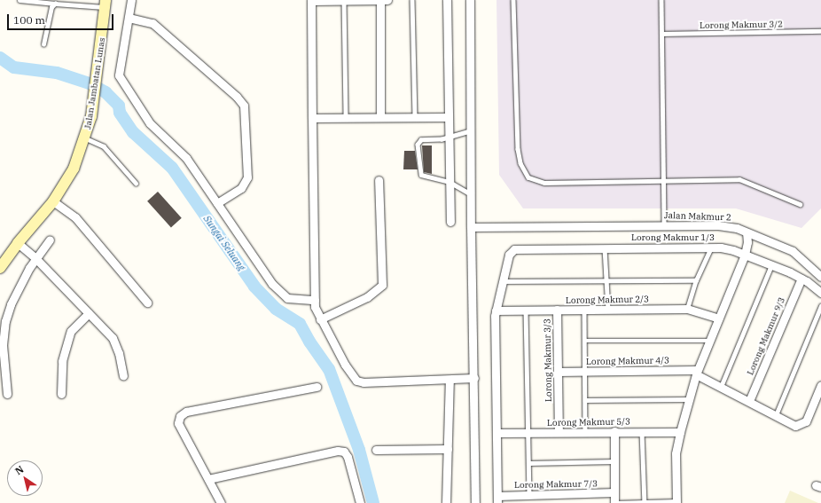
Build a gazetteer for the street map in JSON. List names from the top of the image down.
{
  "streets": {
    "main road": ["Jalan Jambatan Lunas"],
    "street": [
      "Jalan Makmur 2",
      "Lorong Makmur 1/3",
      "Lorong Makmur 2/3",
      "Lorong Makmur 9/3",
      "Lorong Makmur 3/3",
      "Lorong Makmur 4/3",
      "Lorong Makmur 5/3",
      "Lorong Makmur 7/3"
    ],
    "lane": ["Lorong Makmur 3/2"]
  },
  "crossings": [
    ["Lorong Makmur 1/3", "Lorong Makmur 9/3"],
    ["Lorong Makmur 2/3", "Lorong Makmur 3/3"],
    ["Lorong Makmur 3/3", "Lorong Makmur 4/3"],
    ["Lorong Makmur 3/3", "Lorong Makmur 5/3"]
  ],
  "water": ["Sungai Seluang"],
  "scale_bar": "100 m",
  "north": "top left"
}
